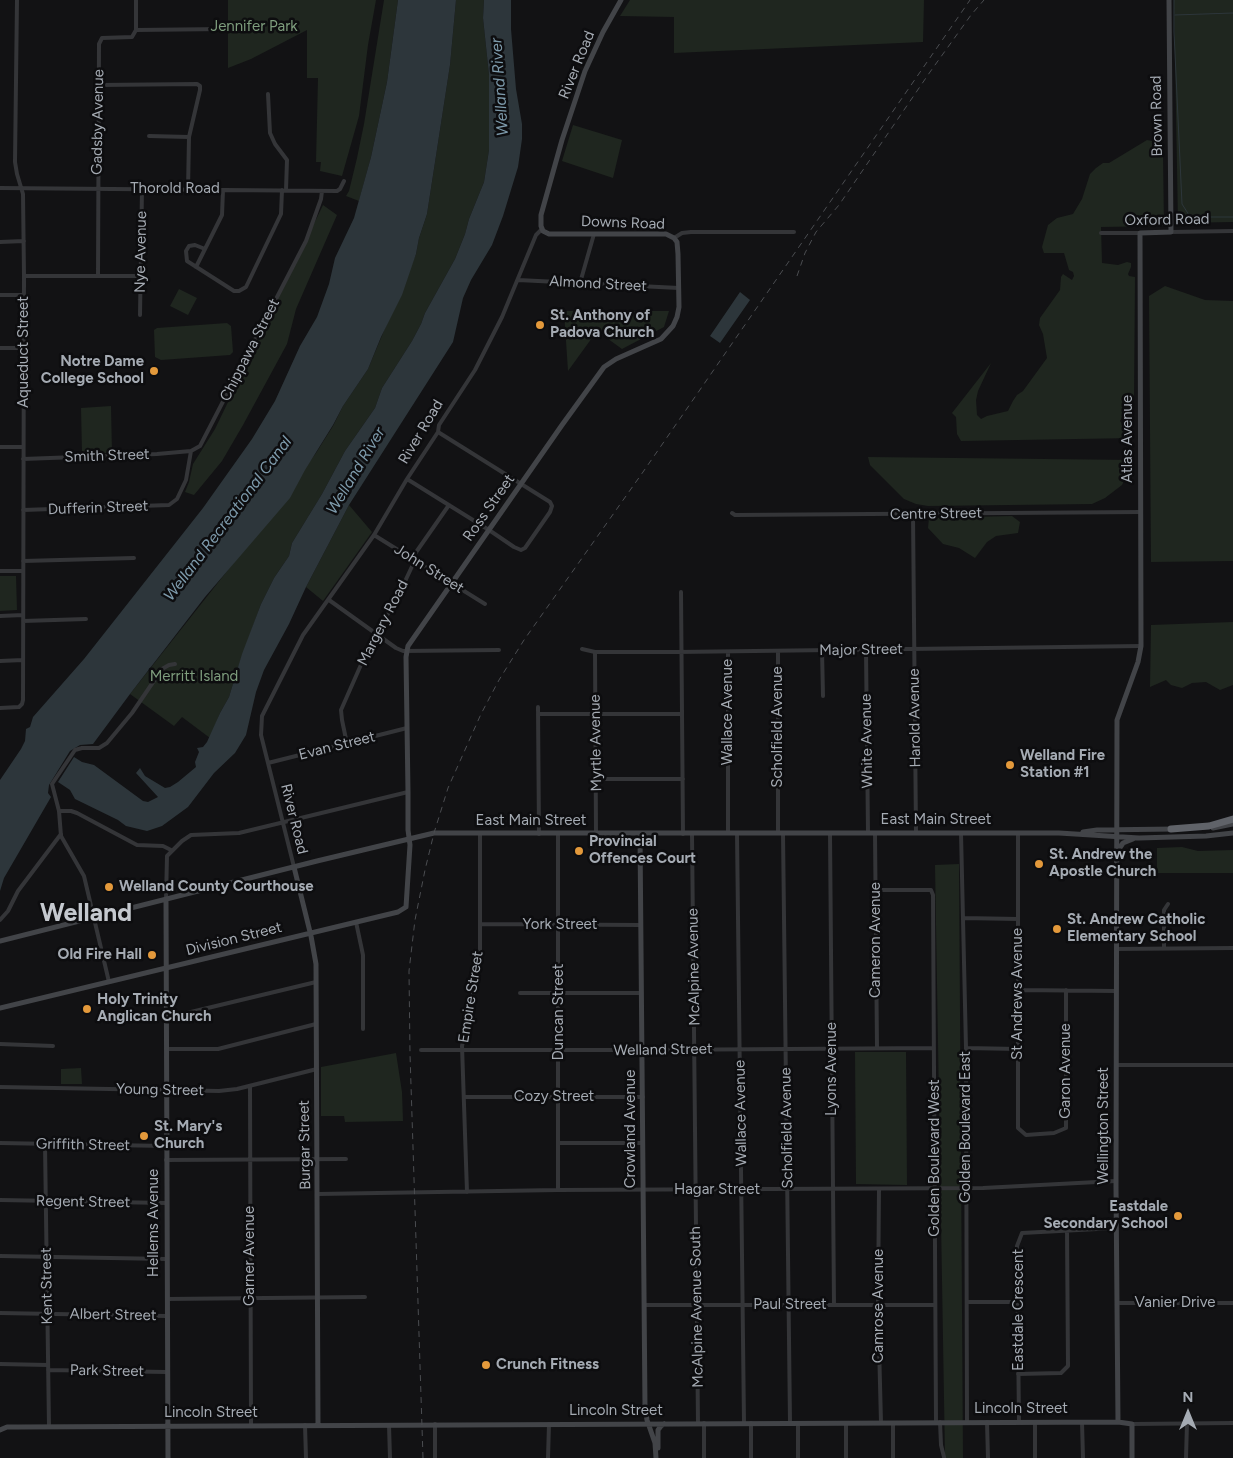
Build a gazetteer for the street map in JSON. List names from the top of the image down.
{
  "streets": {
    "street": [
      "River Road",
      "Brown Road",
      "Gadsby Avenue",
      "Thorold Road",
      "Oxford Road",
      "Downs Road",
      "Nye Avenue",
      "Almond Street",
      "Chippawa Street",
      "Aqueduct Street",
      "Atlas Avenue",
      "Smith Street",
      "Dufferin Street",
      "Ross Street",
      "Centre Street",
      "John Street",
      "Margery Road",
      "Major Street",
      "Wallace Avenue",
      "Harold Avenue",
      "Scholfield Avenue",
      "White Avenue",
      "Myrtle Avenue",
      "Evan Street",
      "East Main Street",
      "York Street",
      "Division Street",
      "Cameron Avenue",
      "McAlpine Avenue",
      "St Andrews Avenue",
      "Empire Street",
      "Duncan Street",
      "Welland Street",
      "Lyons Avenue",
      "Garon Avenue",
      "Young Street",
      "Cozy Street",
      "Wellington Street",
      "Golden Boulevard East",
      "Crowland Avenue",
      "Griffith Street",
      "Burgar Street",
      "Golden Boulevard West",
      "Hagar Street",
      "Regent Street",
      "Hellems Avenue",
      "Garner Avenue",
      "Kent Street",
      "Vanier Drive",
      "Paul Street",
      "Camrose Avenue",
      "McAlpine Avenue South",
      "Eastdale Crescent",
      "Albert Street",
      "Park Street",
      "Lincoln Street"
    ]
  },
  "crossings": [
    ["River Road", "Downs Road"],
    ["River Road", "Almond Street"],
    ["River Road", "John Street"],
    ["River Road", "Evan Street"],
    ["River Road", "East Main Street"],
    ["River Road", "Burgar Street"],
    ["Brown Road", "Oxford Road"],
    ["Gadsby Avenue", "Thorold Road"],
    ["Thorold Road", "Nye Avenue"],
    ["Thorold Road", "Chippawa Street"],
    ["Thorold Road", "Aqueduct Street"],
    ["Oxford Road", "Atlas Avenue"],
    ["Downs Road", "Ross Street"],
    ["Almond Street", "Ross Street"],
    ["Chippawa Street", "Smith Street"],
    ["Chippawa Street", "Dufferin Street"],
    ["Aqueduct Street", "Smith Street"],
    ["Aqueduct Street", "Dufferin Street"],
    ["Atlas Avenue", "Centre Street"],
    ["Atlas Avenue", "Major Street"],
    ["Atlas Avenue", "East Main Street"],
    ["Atlas Avenue", "Wellington Street"],
    ["Smith Street", "Dufferin Street"],
    ["Ross Street", "John Street"],
    ["Centre Street", "Harold Avenue"],
    ["John Street", "Margery Road"],
    ["Margery Road", "Evan Street"],
    ["Major Street", "Wallace Avenue"],
    ["Major Street", "Harold Avenue"],
    ["Major Street", "Scholfield Avenue"],
    ["Major Street", "White Avenue"],
    ["Major Street", "Myrtle Avenue"],
    ["Wallace Avenue", "East Main Street"],
    ["Wallace Avenue", "Welland Street"],
    ["Wallace Avenue", "Hagar Street"],
    ["Wallace Avenue", "Paul Street"],
    ["Wallace Avenue", "Lincoln Street"],
    ["Harold Avenue", "East Main Street"],
    ["Scholfield Avenue", "East Main Street"],
    ["Scholfield Avenue", "Welland Street"],
    ["Scholfield Avenue", "Hagar Street"],
    ["Scholfield Avenue", "Paul Street"],
    ["Scholfield Avenue", "Lincoln Street"],
    ["White Avenue", "East Main Street"],
    ["Myrtle Avenue", "East Main Street"],
    ["East Main Street", "Division Street"],
    ["East Main Street", "Cameron Avenue"],
    ["East Main Street", "McAlpine Avenue"],
    ["East Main Street", "St Andrews Avenue"],
    ["East Main Street", "Empire Street"],
    ["East Main Street", "Duncan Street"],
    ["East Main Street", "Lyons Avenue"],
    ["East Main Street", "Wellington Street"],
    ["East Main Street", "Golden Boulevard East"],
    ["East Main Street", "Crowland Avenue"],
    ["East Main Street", "Burgar Street"],
    ["East Main Street", "Hellems Avenue"],
    ["York Street", "Empire Street"],
    ["York Street", "Duncan Street"],
    ["York Street", "Crowland Avenue"],
    ["Division Street", "Burgar Street"],
    ["Division Street", "Hellems Avenue"],
    ["Cameron Avenue", "Welland Street"],
    ["Cameron Avenue", "Golden Boulevard West"],
    ["McAlpine Avenue", "Welland Street"],
    ["McAlpine Avenue", "Hagar Street"],
    ["McAlpine Avenue", "McAlpine Avenue South"],
    ["St Andrews Avenue", "Garon Avenue"],
    ["Empire Street", "Welland Street"],
    ["Empire Street", "Cozy Street"],
    ["Empire Street", "Hagar Street"],
    ["Duncan Street", "Welland Street"],
    ["Duncan Street", "Cozy Street"],
    ["Duncan Street", "Hagar Street"],
    ["Welland Street", "Lyons Avenue"],
    ["Welland Street", "Crowland Avenue"],
    ["Welland Street", "Golden Boulevard West"],
    ["Lyons Avenue", "Hagar Street"],
    ["Lyons Avenue", "Paul Street"],
    ["Young Street", "Burgar Street"],
    ["Young Street", "Hellems Avenue"],
    ["Young Street", "Garner Avenue"],
    ["Cozy Street", "Crowland Avenue"],
    ["Wellington Street", "Hagar Street"],
    ["Wellington Street", "Vanier Drive"],
    ["Wellington Street", "Eastdale Crescent"],
    ["Wellington Street", "Lincoln Street"],
    ["Golden Boulevard East", "Hagar Street"],
    ["Golden Boulevard East", "Lincoln Street"],
    ["Crowland Avenue", "Hagar Street"],
    ["Crowland Avenue", "Paul Street"],
    ["Crowland Avenue", "Lincoln Street"],
    ["Griffith Street", "Hellems Avenue"],
    ["Griffith Street", "Kent Street"],
    ["Burgar Street", "Hagar Street"],
    ["Burgar Street", "Lincoln Street"],
    ["Golden Boulevard West", "Hagar Street"],
    ["Golden Boulevard West", "Paul Street"],
    ["Golden Boulevard West", "Lincoln Street"],
    ["Hagar Street", "Camrose Avenue"],
    ["Hagar Street", "McAlpine Avenue South"],
    ["Regent Street", "Hellems Avenue"],
    ["Regent Street", "Kent Street"],
    ["Hellems Avenue", "Albert Street"],
    ["Hellems Avenue", "Park Street"],
    ["Hellems Avenue", "Lincoln Street"],
    ["Garner Avenue", "Lincoln Street"],
    ["Kent Street", "Albert Street"],
    ["Kent Street", "Park Street"],
    ["Kent Street", "Lincoln Street"],
    ["Paul Street", "Camrose Avenue"],
    ["Paul Street", "McAlpine Avenue South"],
    ["Camrose Avenue", "Lincoln Street"],
    ["McAlpine Avenue South", "Lincoln Street"],
    ["Eastdale Crescent", "Lincoln Street"]
  ],
  "districts": ["Welland"],
  "water": ["Welland River", "Welland Recreational Canal"],
  "parks": ["Jennifer Park", "Merritt Island"],
  "places": [
    "St. Anthony of Padova Church",
    "Notre Dame College School",
    "Welland Fire Station #1",
    "Provincial Offences Court",
    "St. Andrew the Apostle Church",
    "Welland County Courthouse",
    "St. Andrew Catholic Elementary School",
    "Old Fire Hall",
    "Holy Trinity Anglican Church",
    "St. Mary's Church",
    "Eastdale Secondary School",
    "Crunch Fitness"
  ],
  "north": "top"
}
